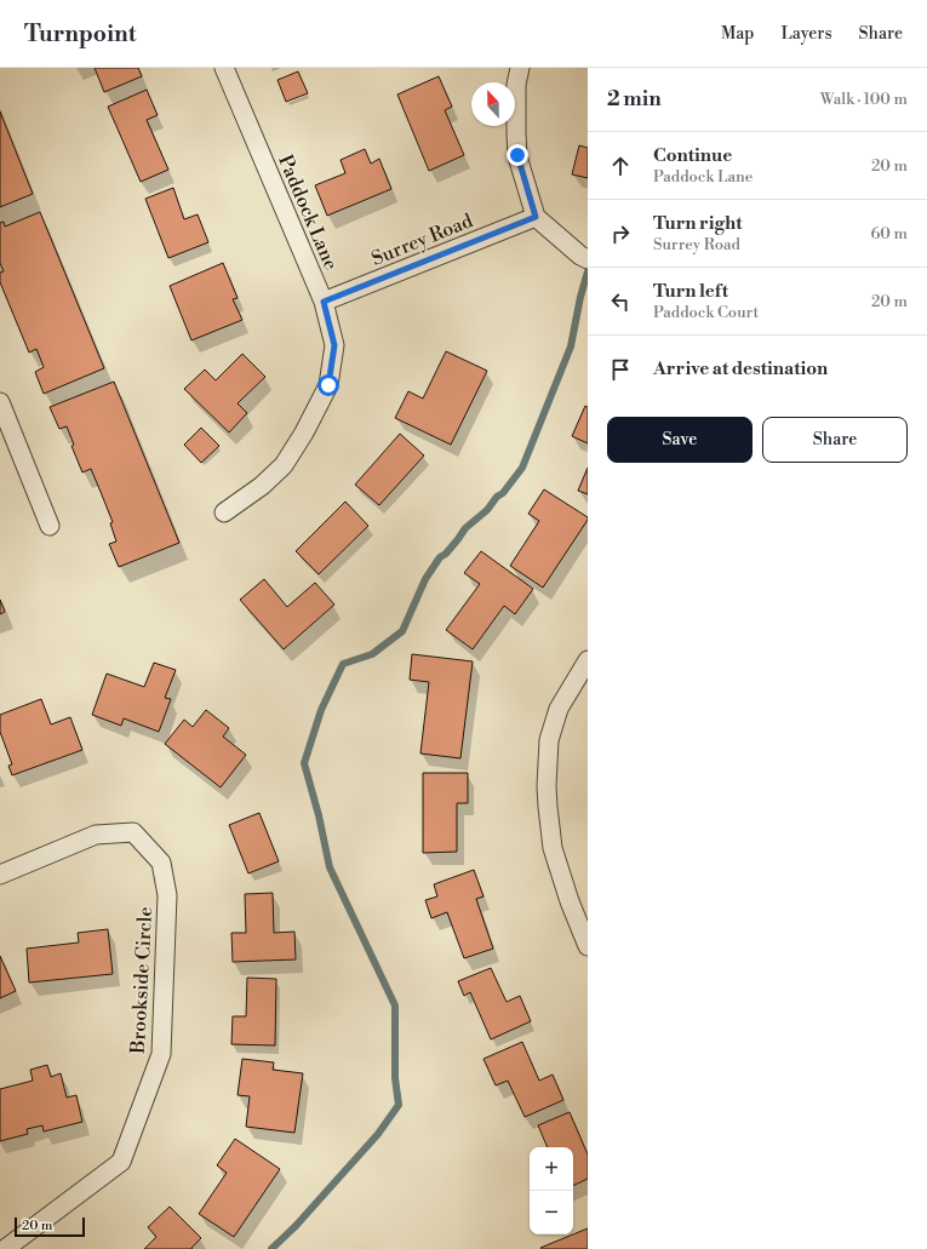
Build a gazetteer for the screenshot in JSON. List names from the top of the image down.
{
  "streets": {
    "street": ["Paddock Lane", "Surrey Road", "Brookside Circle"]
  },
  "crossings": [
    ["Paddock Lane", "Surrey Road"]
  ],
  "scale_bar": "20 m",
  "north": "top",
  "page": {
    "header": "Turnpoint",
    "nav": ["Map", "Layers", "Share"],
    "heading": ["2 min", "Walk · 100 m"],
    "list": [
      ["Continue", "Paddock Lane", "20 m"],
      ["Turn right", "Surrey Road", "60 m"],
      ["Turn left", "Paddock Court", "20 m"],
      "Arrive at destination"
    ],
    "buttons": ["Save", "Share"],
    "map_buttons": ["+", "−"],
    "scale": "20 m"
  }
}
